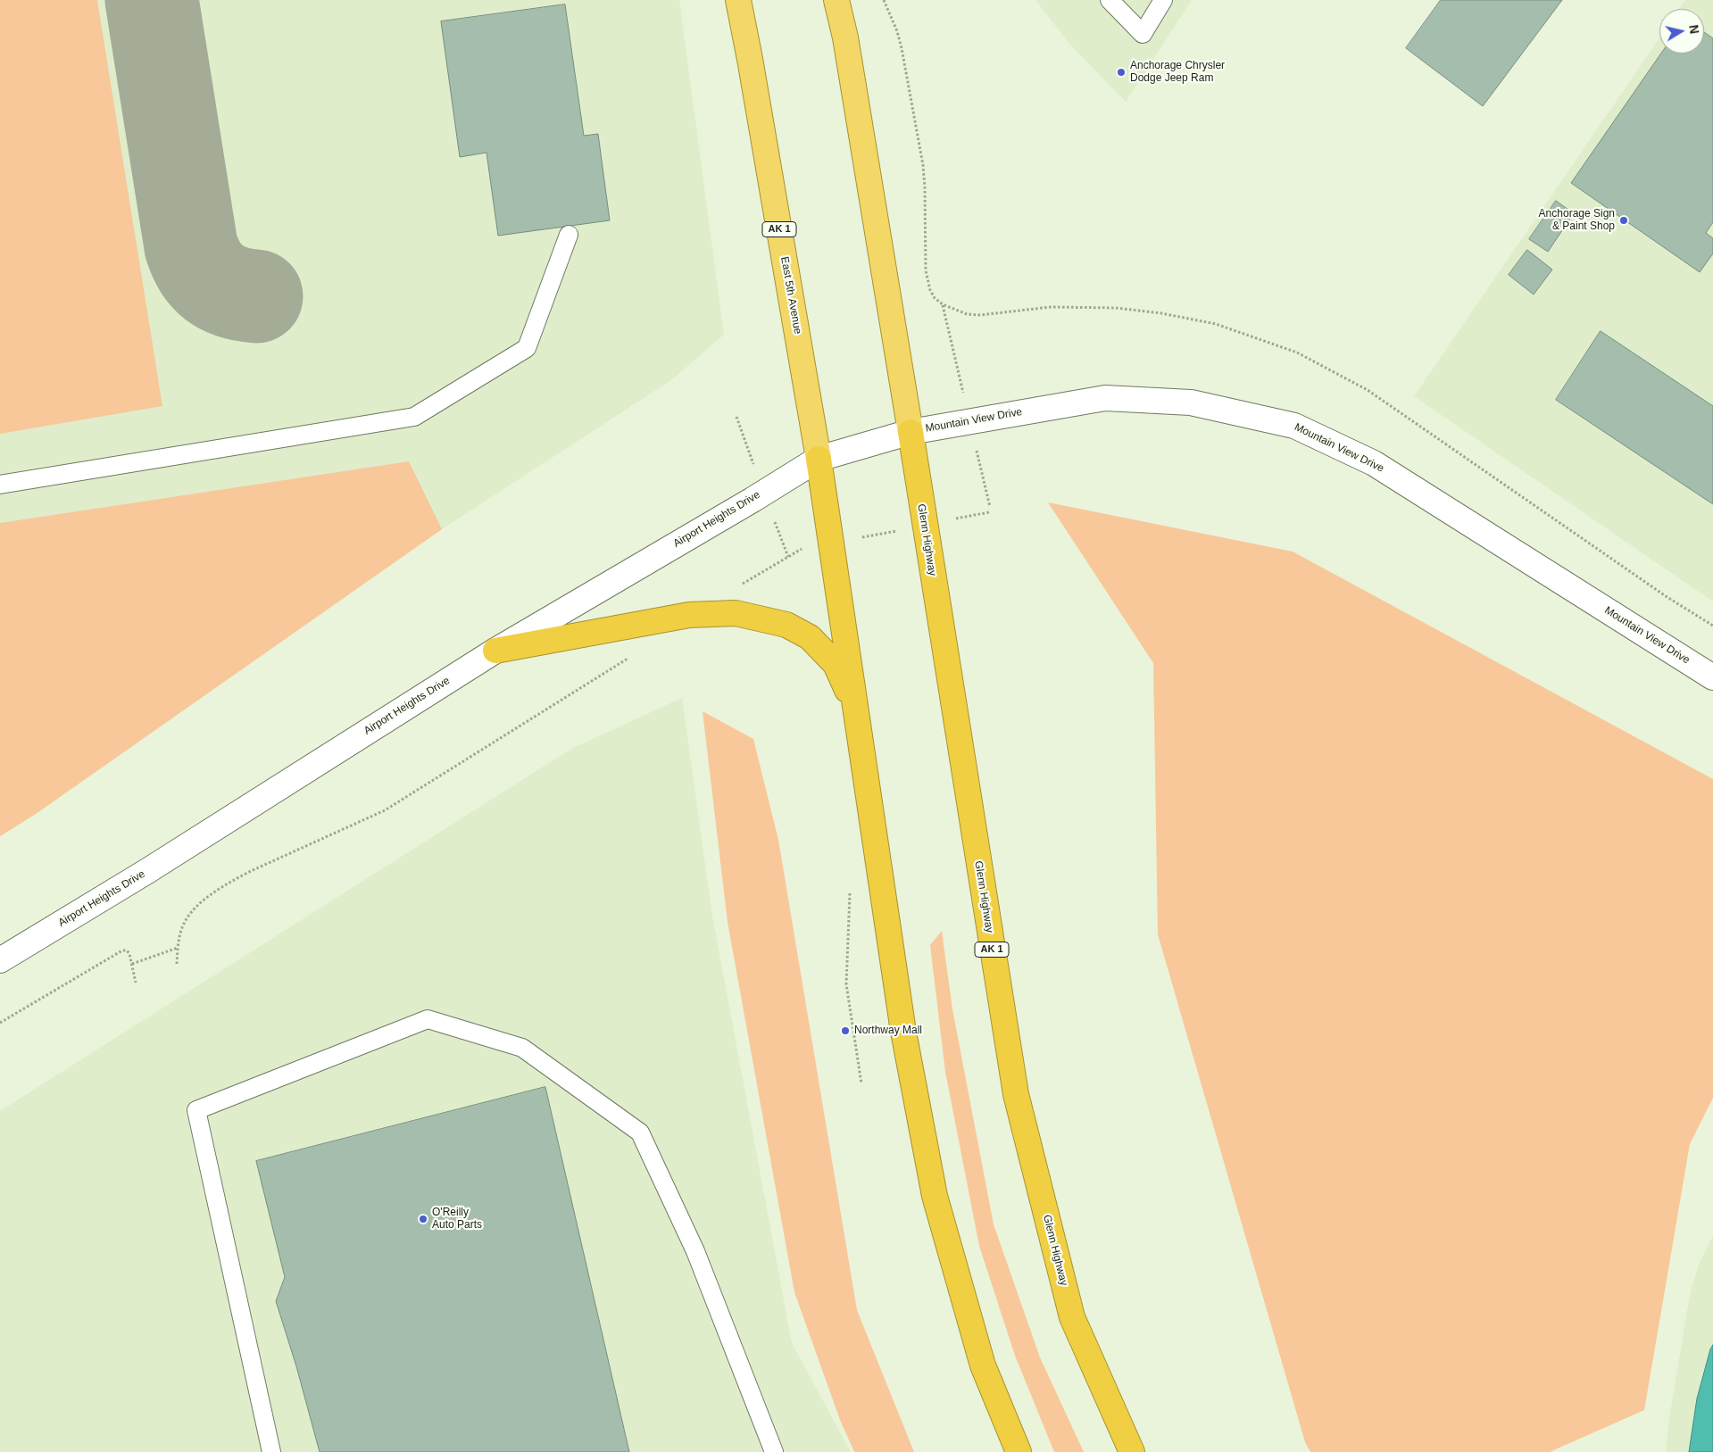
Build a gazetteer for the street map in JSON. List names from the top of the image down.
{
  "streets": {
    "highway": ["AK 1", "East 5th Avenue", "Glenn Highway"],
    "street": ["Mountain View Drive", "Airport Heights Drive"]
  },
  "crossings": [
    ["AK 1", "East 5th Avenue"],
    ["AK 1", "Mountain View Drive"],
    ["AK 1", "Airport Heights Drive"],
    ["AK 1", "Glenn Highway"],
    ["East 5th Avenue", "Mountain View Drive"],
    ["East 5th Avenue", "Airport Heights Drive"],
    ["Mountain View Drive", "Airport Heights Drive"],
    ["Mountain View Drive", "Glenn Highway"]
  ],
  "places": [
    "Anchorage Chrysler Dodge Jeep Ram",
    "Anchorage Sign & Paint Shop",
    "Northway Mall",
    "O'Reilly Auto Parts"
  ],
  "north": "right"
}
